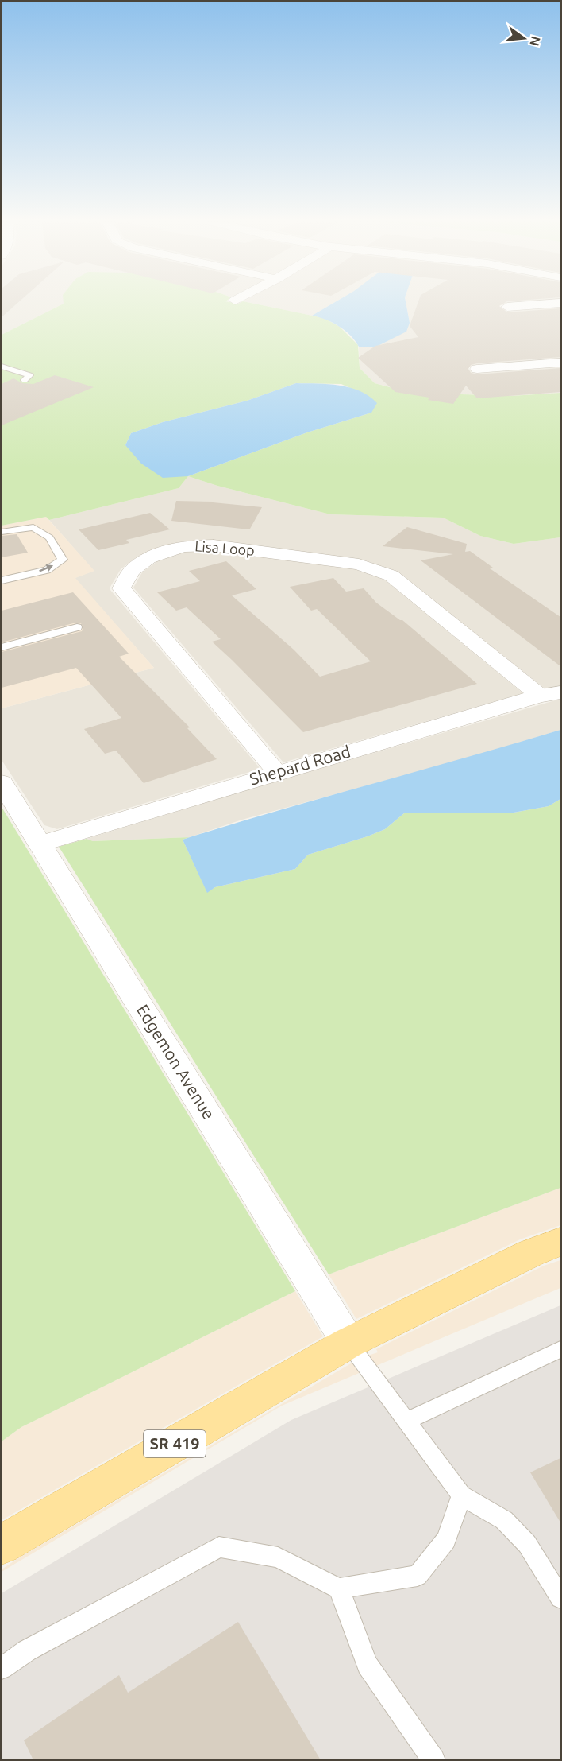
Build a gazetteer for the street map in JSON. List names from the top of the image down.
{
  "streets": {
    "main road": ["SR 419"],
    "street": ["Lisa Loop", "Shepard Road", "Edgemon Avenue"]
  },
  "crossings": [
    ["Lisa Loop", "Shepard Road"],
    ["Shepard Road", "Edgemon Avenue"],
    ["Edgemon Avenue", "SR 419"]
  ],
  "north": "right"
}
